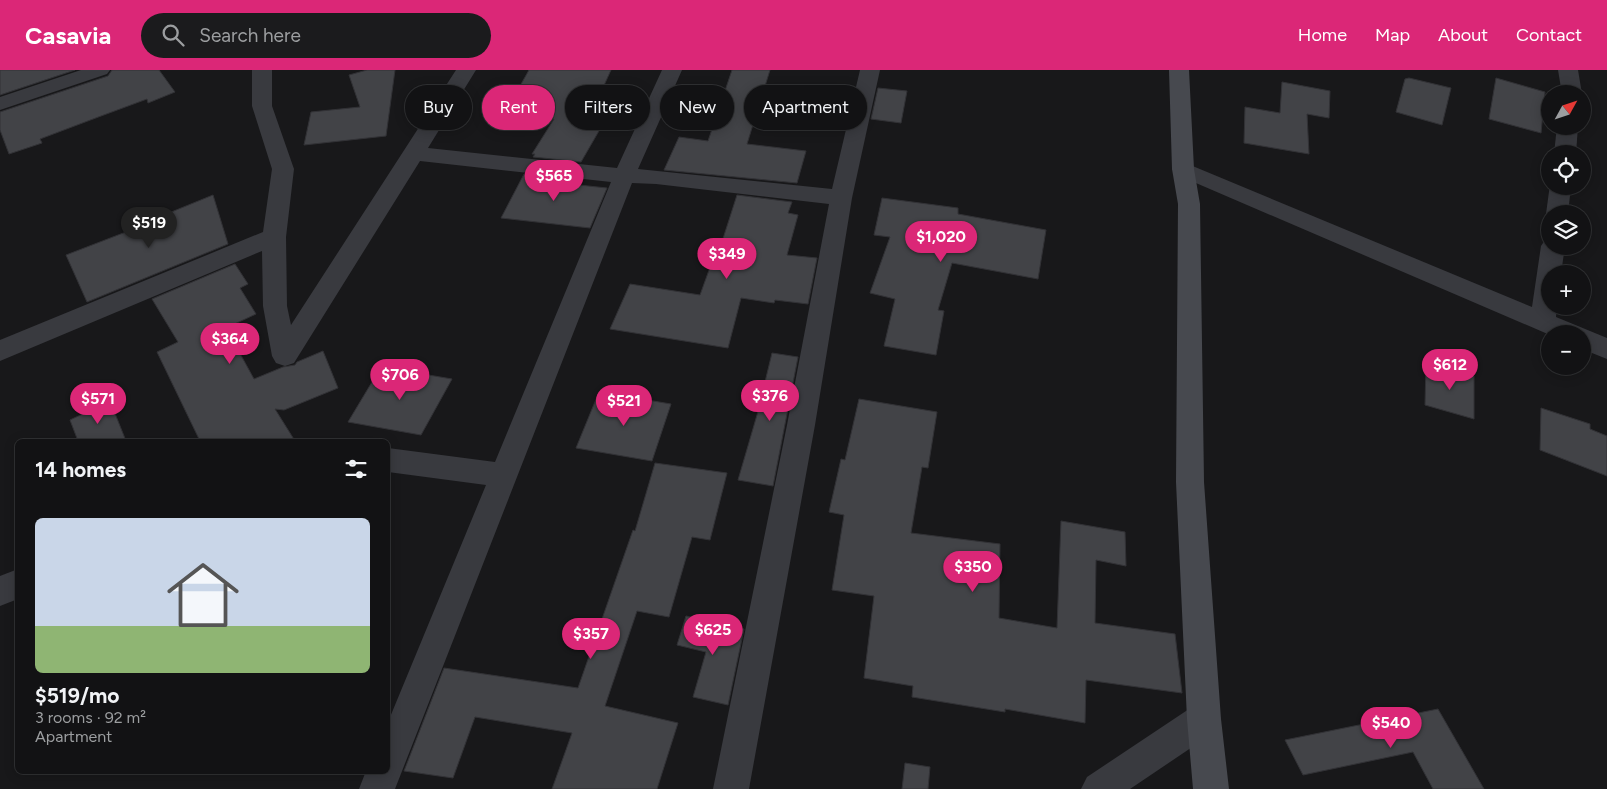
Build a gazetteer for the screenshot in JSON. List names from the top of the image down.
{
  "north": "top right",
  "page": {
    "header": "Casavia",
    "search": "Search here",
    "nav": [
      "Home",
      "Map",
      "About",
      "Contact"
    ],
    "map_buttons": ["+", "−"],
    "chip": [
      "Buy",
      "Rent",
      "Filters",
      "New",
      "Apartment"
    ],
    "price": [
      "$565",
      "$519",
      "$1,020",
      "$349",
      "$364",
      "$612",
      "$706",
      "$376",
      "$571",
      "$521",
      "$350",
      "$625",
      "$357",
      "$540"
    ],
    "heading": "14 homes",
    "list": [
      {
        "name": "$519/mo",
        "note": "3 rooms · 92 m² · Apartment"
      }
    ]
  }
}
